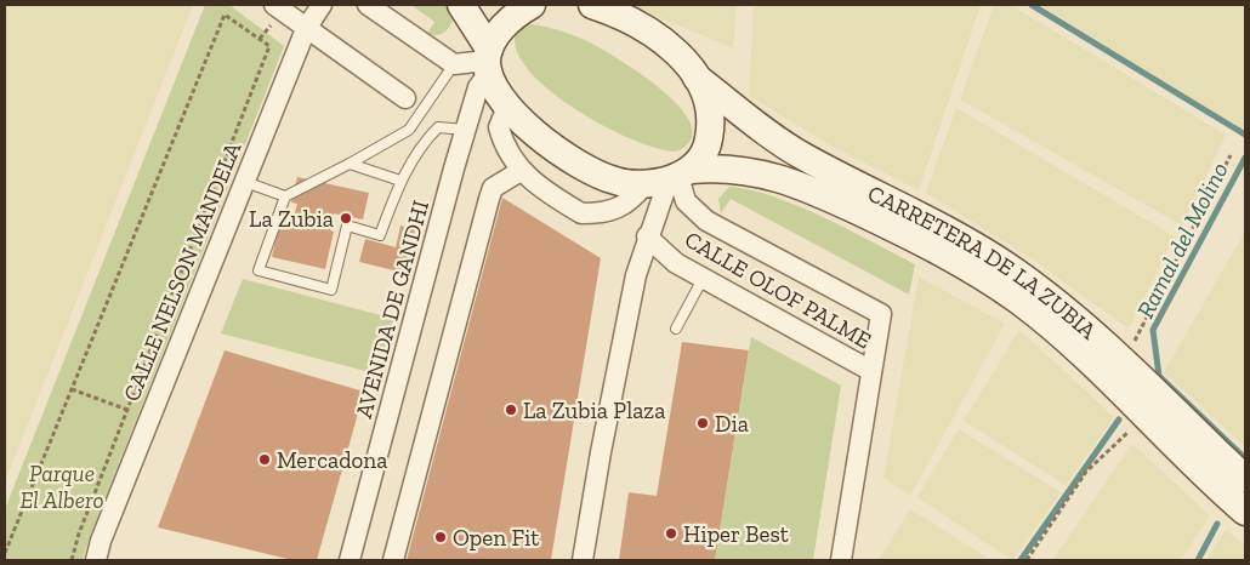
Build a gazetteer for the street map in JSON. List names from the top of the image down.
{
  "streets": {
    "street": [
      "CARRETERA DE LA ZUBIA",
      "CALLE NELSON MANDELA",
      "CALLE OLOF PALME",
      "AVENIDA DE GANDHI"
    ]
  },
  "crossings": [
    ["CARRETERA DE LA ZUBIA", "CALLE OLOF PALME"],
    ["CARRETERA DE LA ZUBIA", "AVENIDA DE GANDHI"]
  ],
  "water": ["Ramal del Molino"],
  "parks": ["Parque El Albero"],
  "places": [
    "La Zubia",
    "La Zubia Plaza",
    "Dia",
    "Mercadona",
    "Hiper Best",
    "Open Fit"
  ]
}
